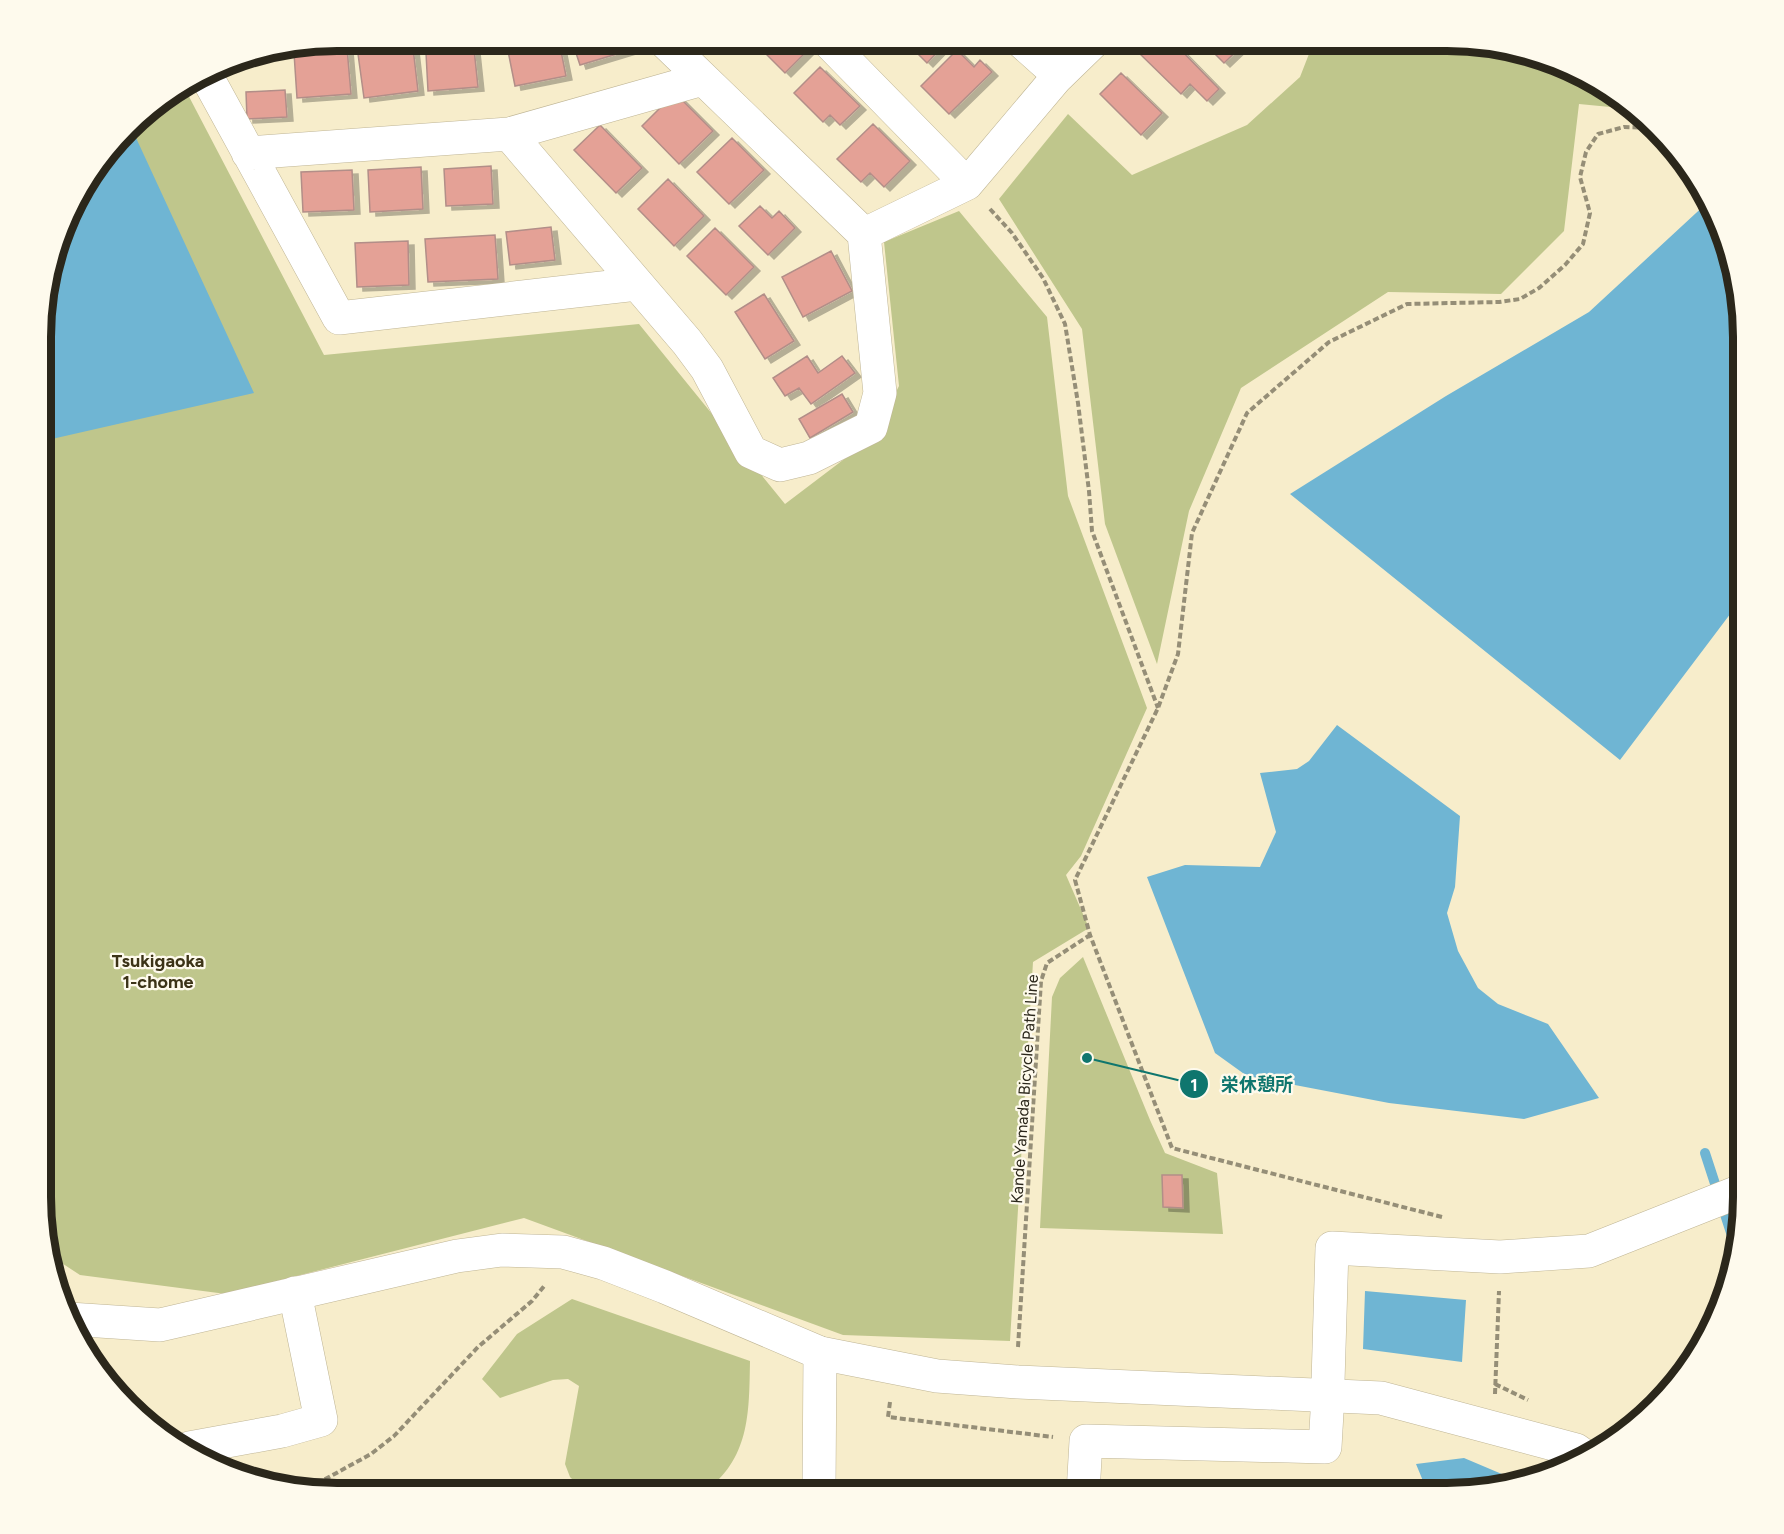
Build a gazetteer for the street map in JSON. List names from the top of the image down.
{
  "streets": {
    "path": ["Kande Yamada Bicycle Path Line"]
  },
  "districts": ["Tsukigaoka 1-chome"],
  "places": ["栄休憩所"]
}
